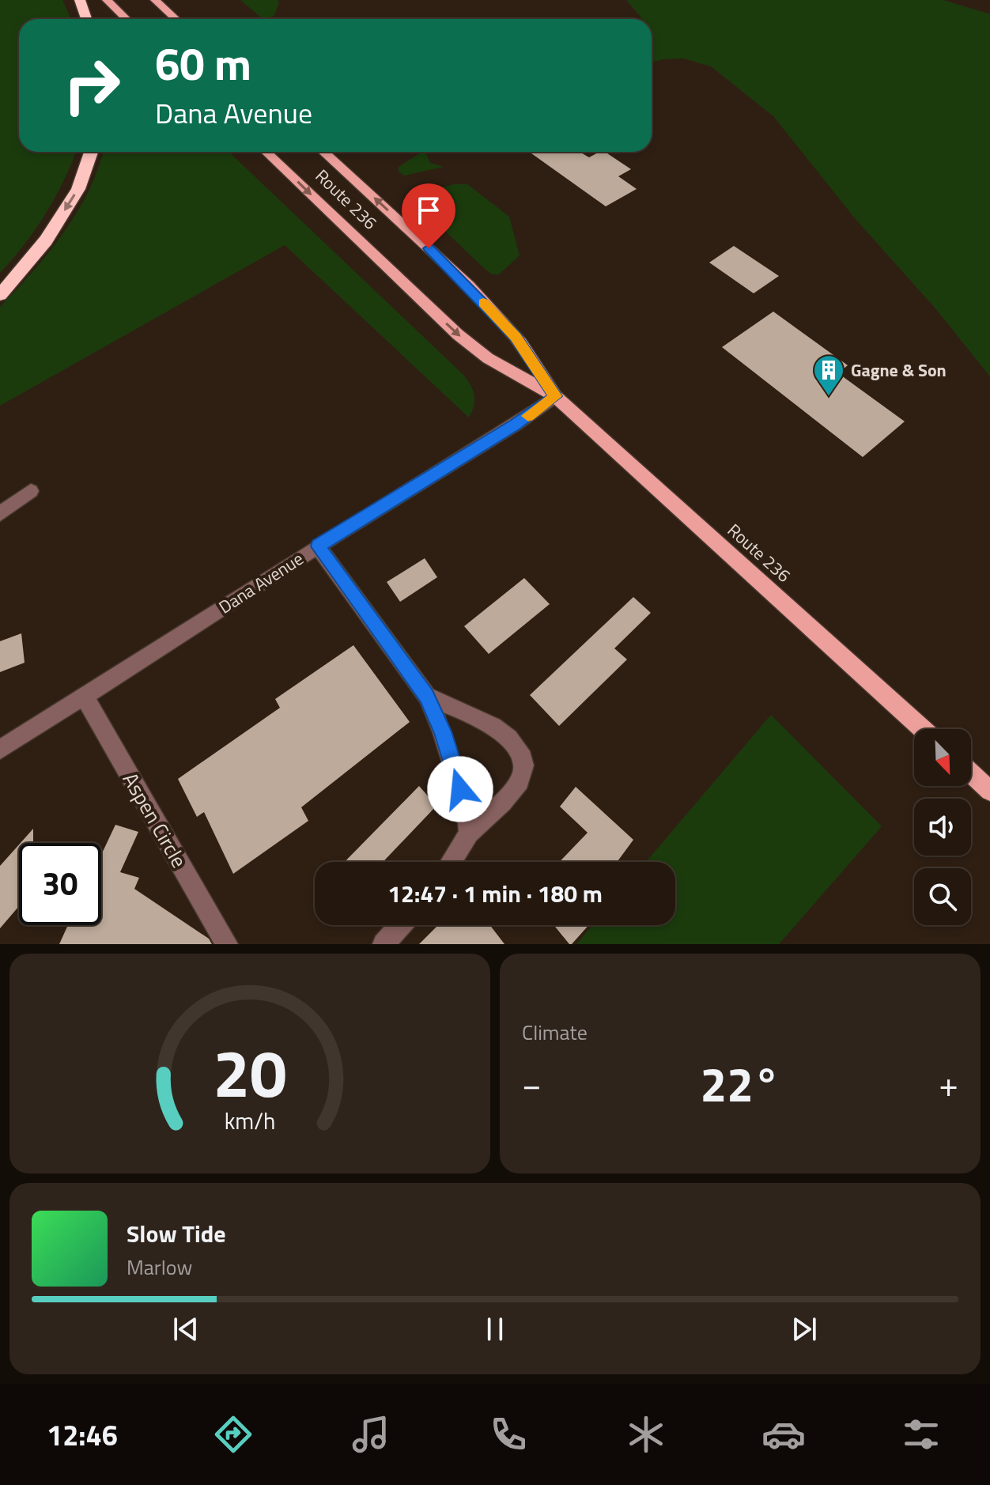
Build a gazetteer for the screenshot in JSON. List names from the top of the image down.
{
  "streets": {
    "main road": ["Route 236"],
    "street": ["Dana Avenue", "Aspen Circle"]
  },
  "crossings": [
    ["Route 236", "Dana Avenue"],
    ["Dana Avenue", "Aspen Circle"]
  ],
  "places": {
    "building": ["Gagne & Son"]
  },
  "north": "bottom right",
  "page": {
    "turn": ["60 m", "Dana Avenue"],
    "limit": "30",
    "trip": "12:47 · 1 min · 180 m",
    "tile": "Climate",
    "heat": ["−", "22°", "+"],
    "song": ["Slow Tide", "Marlow"],
    "tabs": "12:46",
    "gauge": ["20", "km/h"]
  }
}
